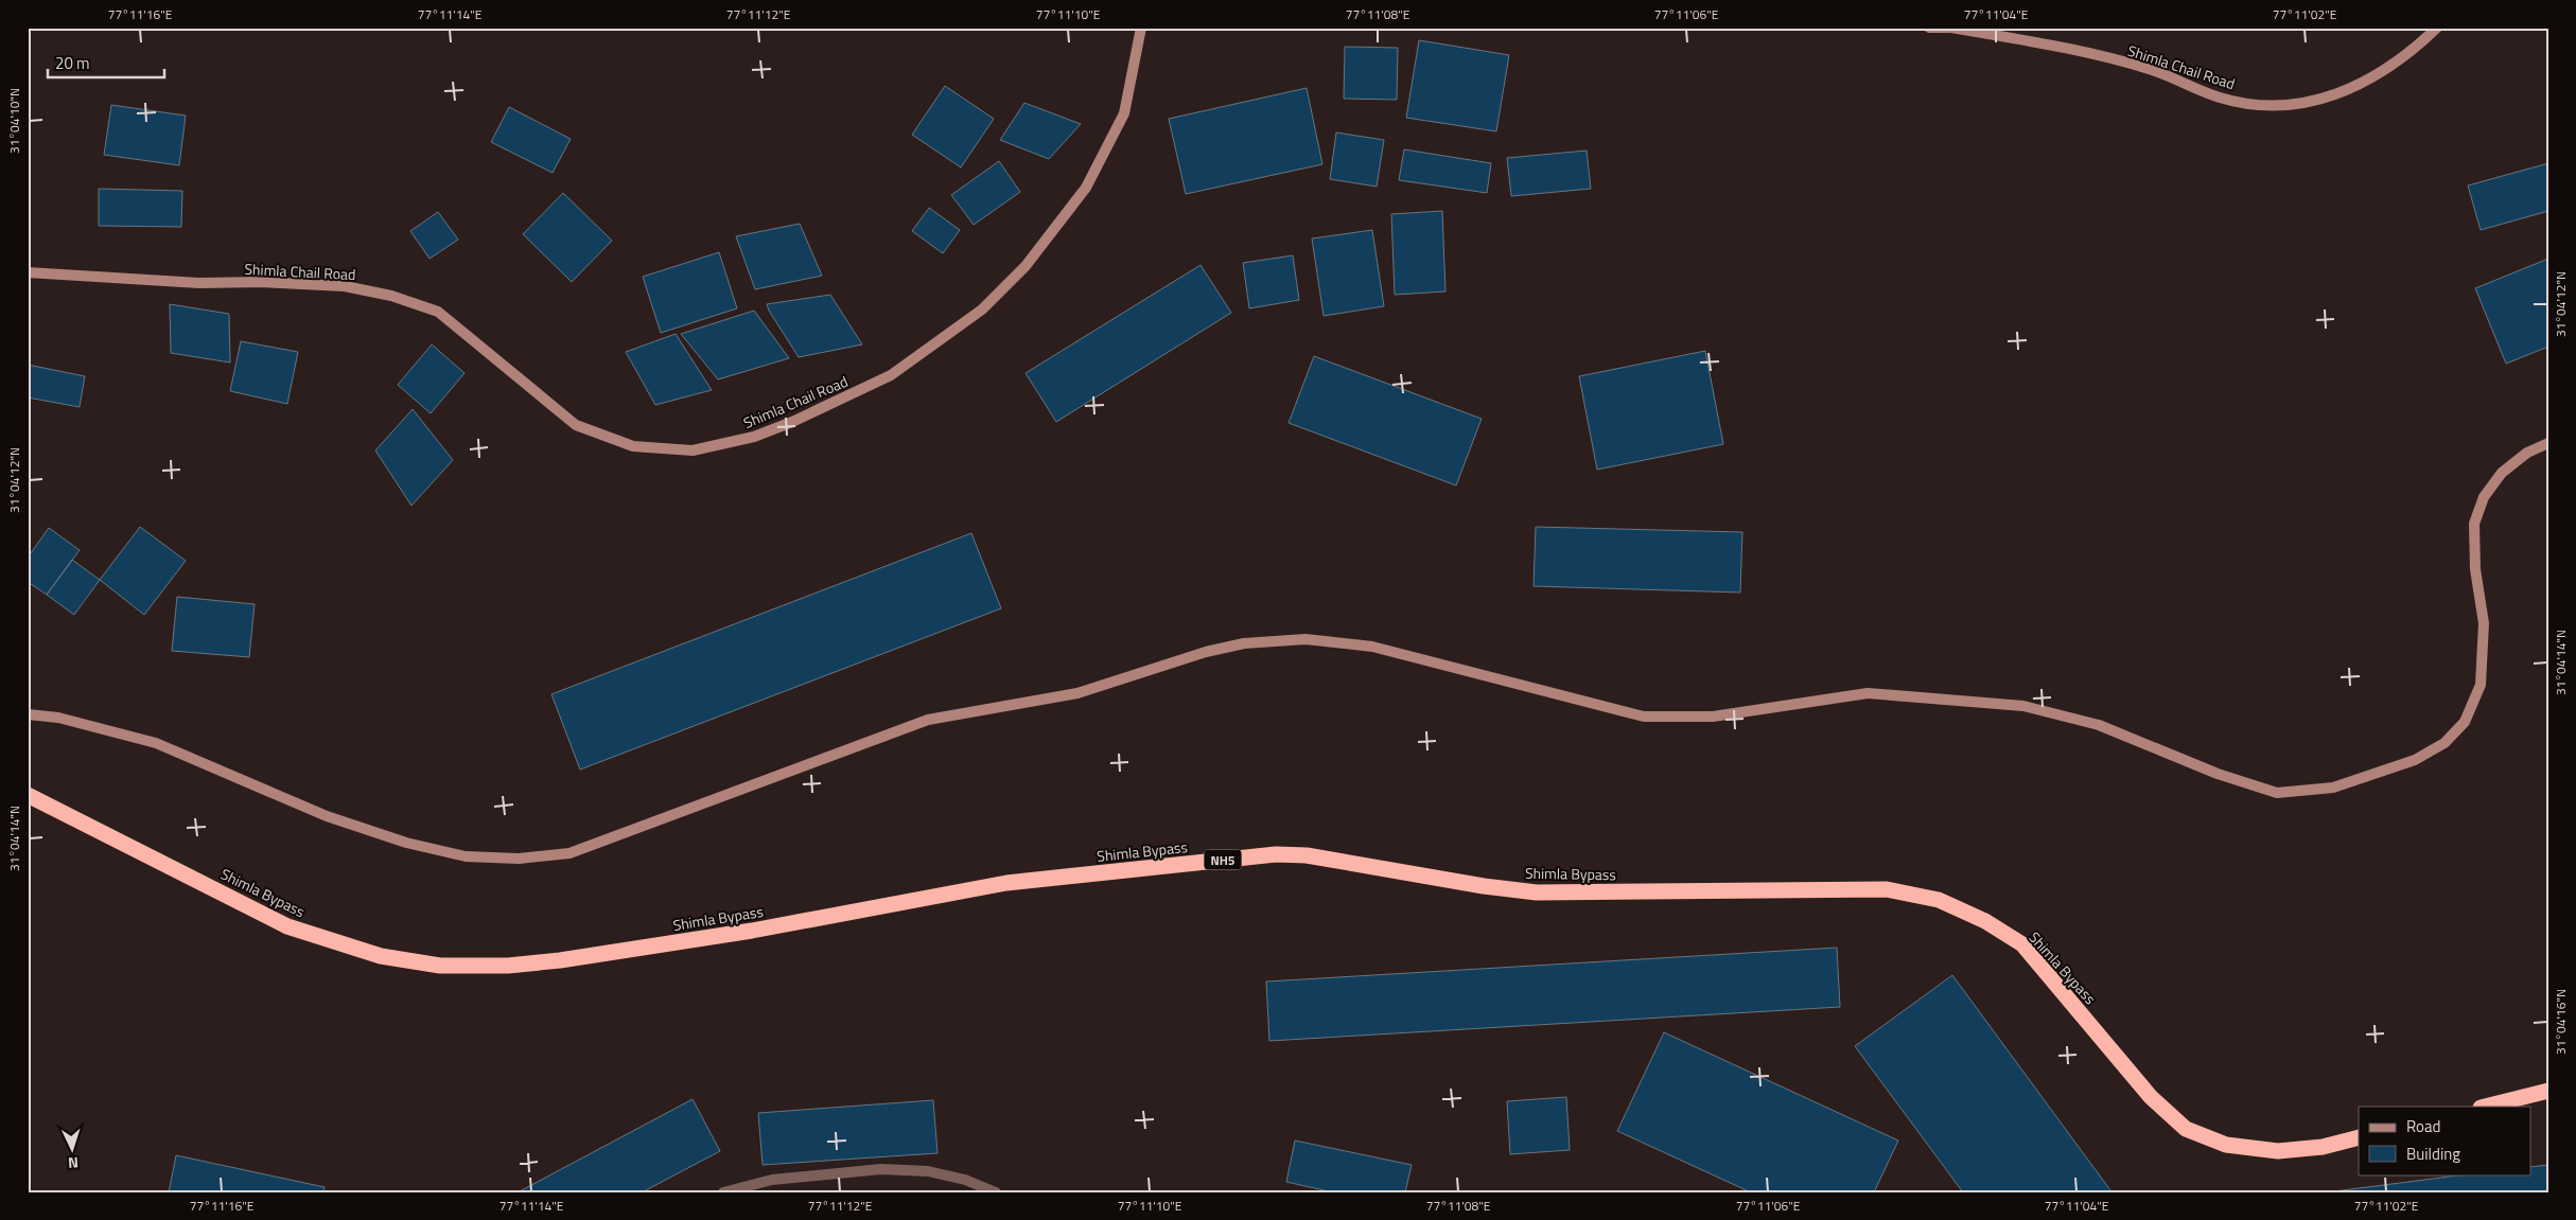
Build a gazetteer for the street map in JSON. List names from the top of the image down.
{
  "streets": {
    "highway": ["Shimla Bypass", "NH5"],
    "main road": ["Shimla Chail Road"]
  },
  "legend": ["Road", "Building"],
  "scale_bar": "20 m",
  "north": "bottom",
  "coordinates": [
    "77°11'16\"E",
    "77°11'14\"E",
    "77°11'12\"E",
    "77°11'10\"E",
    "77°11'08\"E",
    "77°11'06\"E",
    "77°11'04\"E",
    "77°11'02\"E",
    "31°04'10\"N",
    "31°04'12\"N",
    "31°04'14\"N",
    "31°04'16\"N"
  ]
}
